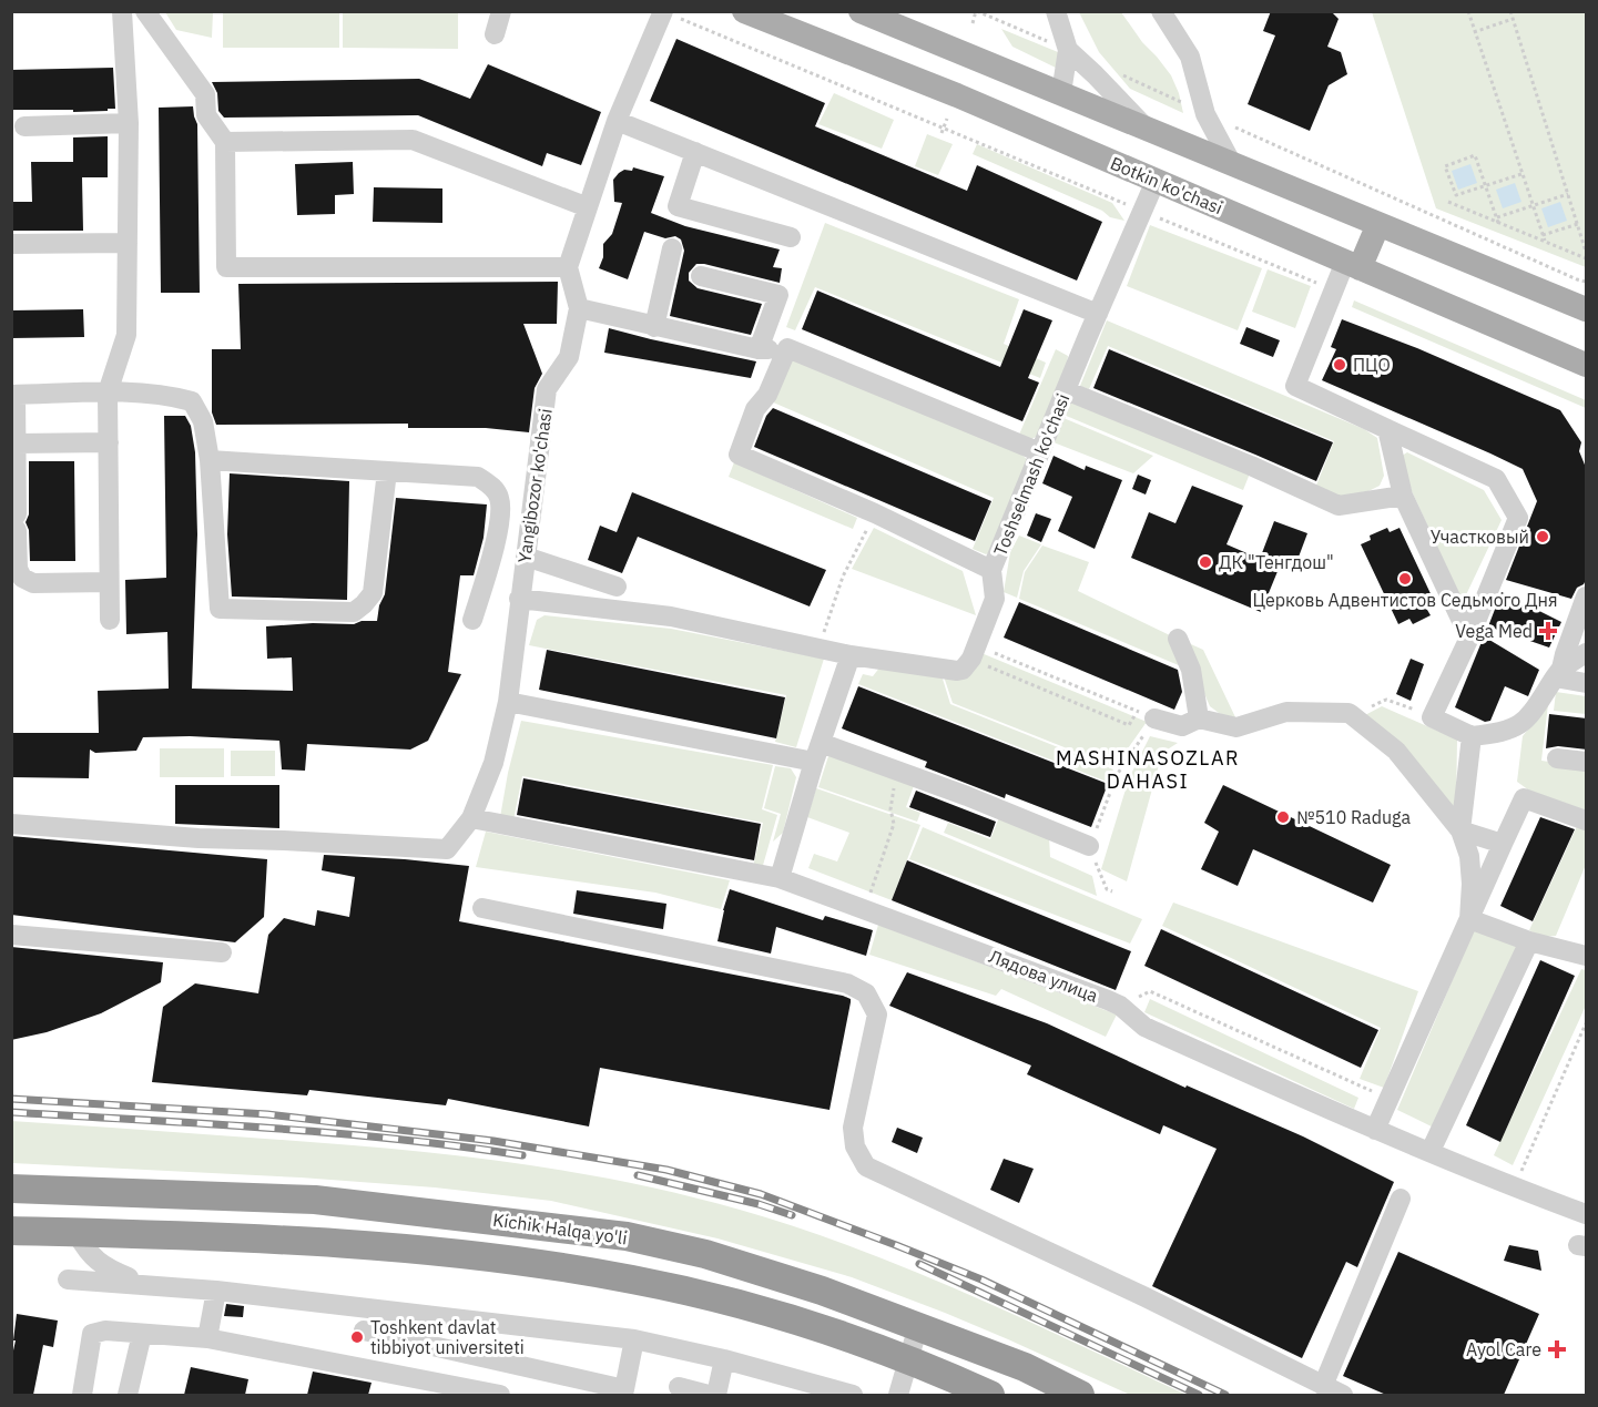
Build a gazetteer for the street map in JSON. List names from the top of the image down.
{
  "streets": {
    "highway": ["Kichik Halqa yo'li"],
    "main road": ["Botkin ko'chasi"],
    "street": ["Toshselmash ko'chasi", "Yangibozor ko'chasi", "Лядова улица"]
  },
  "crossings": [
    ["Botkin ko'chasi", "Toshselmash ko'chasi"],
    ["Yangibozor ko'chasi", "Лядова улица"]
  ],
  "districts": ["MASHINASOZLAR DAHASI"],
  "places": {
    "other": [
      "ПЦО",
      "Участковый",
      "ДК \"Тенгдош\"",
      "Церковь Адвентистов Седьмого Дня",
      "№510 Raduga",
      "Toshkent davlat tibbiyot universiteti"
    ],
    "health": ["Vega Med", "Ayol Care"]
  }
}
